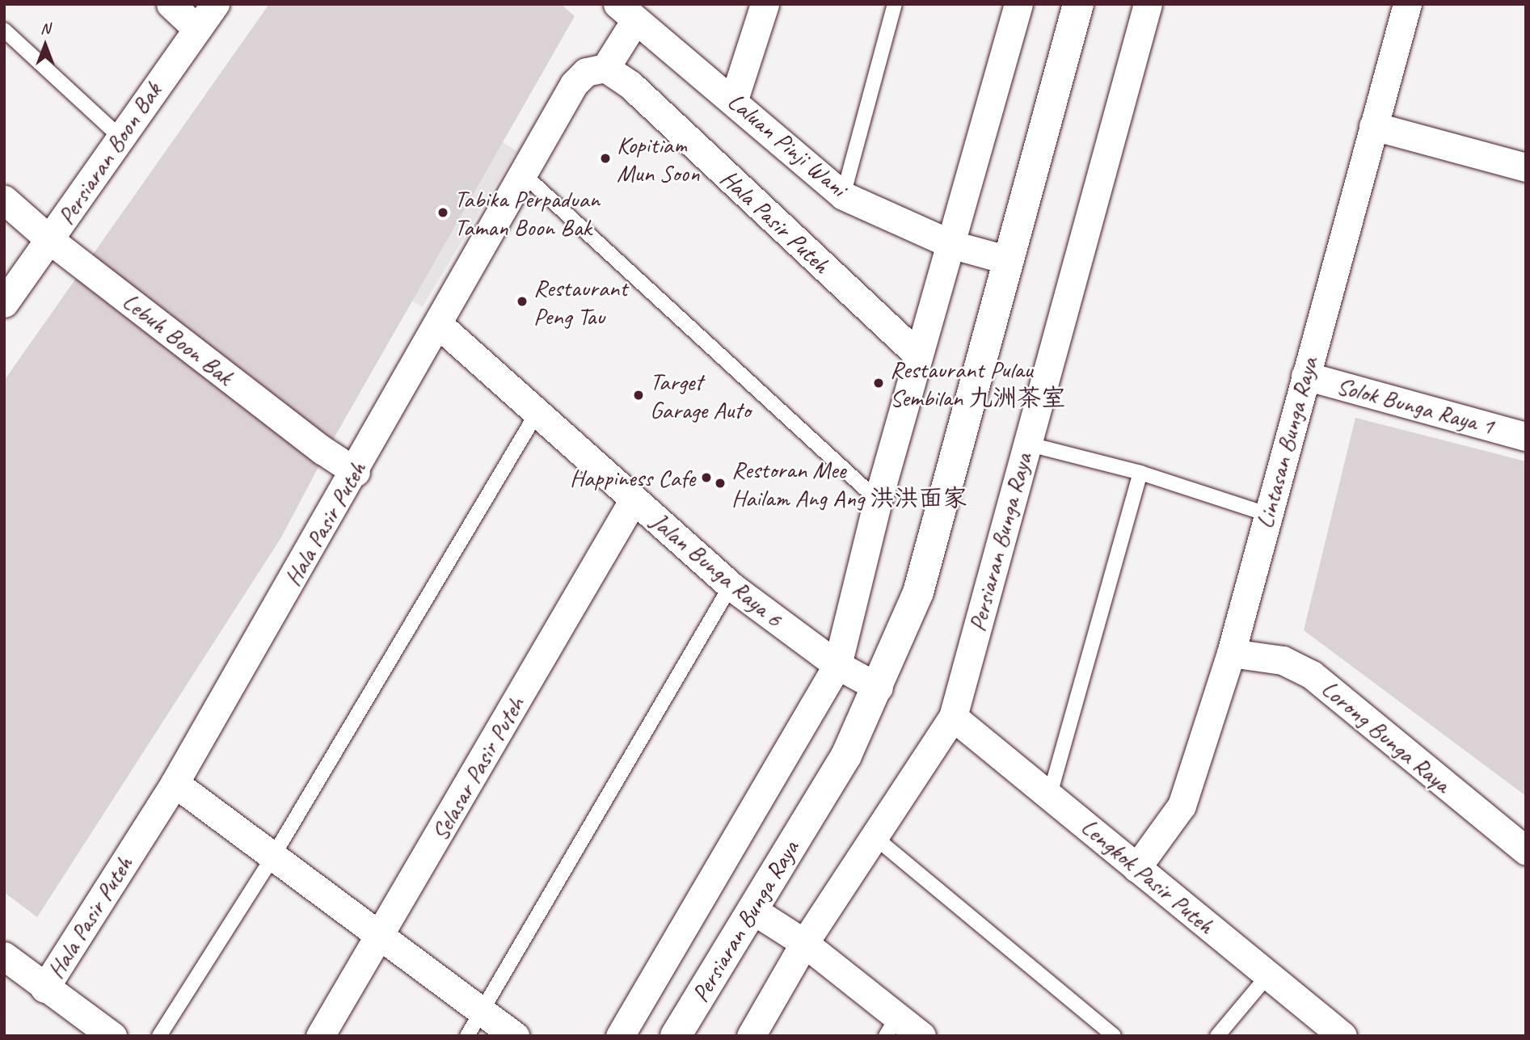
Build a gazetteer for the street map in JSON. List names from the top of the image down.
{
  "streets": {
    "street": [
      "Laluan Pinji Wani",
      "Persiaran Boon Bak",
      "Hala Pasir Puteh",
      "Lebuh Boon Bak",
      "Solok Bunga Raya 1",
      "Lintasan Bunga Raya",
      "Persiaran Bunga Raya",
      "Jalan Bunga Raya 6",
      "Lorong Bunga Raya",
      "Selasar Pasir Puteh",
      "Lengkok Pasir Puteh"
    ]
  },
  "crossings": [
    ["Laluan Pinji Wani", "Persiaran Bunga Raya"],
    ["Persiaran Boon Bak", "Lebuh Boon Bak"],
    ["Hala Pasir Puteh", "Lebuh Boon Bak"],
    ["Hala Pasir Puteh", "Jalan Bunga Raya 6"],
    ["Solok Bunga Raya 1", "Lintasan Bunga Raya"],
    ["Lintasan Bunga Raya", "Lorong Bunga Raya"],
    ["Lintasan Bunga Raya", "Lengkok Pasir Puteh"],
    ["Persiaran Bunga Raya", "Jalan Bunga Raya 6"],
    ["Persiaran Bunga Raya", "Lengkok Pasir Puteh"],
    ["Jalan Bunga Raya 6", "Selasar Pasir Puteh"]
  ],
  "places": [
    "Kopitiam Mun Soon",
    "Tabika Perpaduan Taman Boon Bak",
    "Restaurant Peng Tau",
    "Restaurant Pulau Sembilan 九洲茶室",
    "Target Garage Auto",
    "Happiness Cafe",
    "Restoran Mee Hailam Ang Ang 洪洪面家"
  ],
  "north": "top"
}
